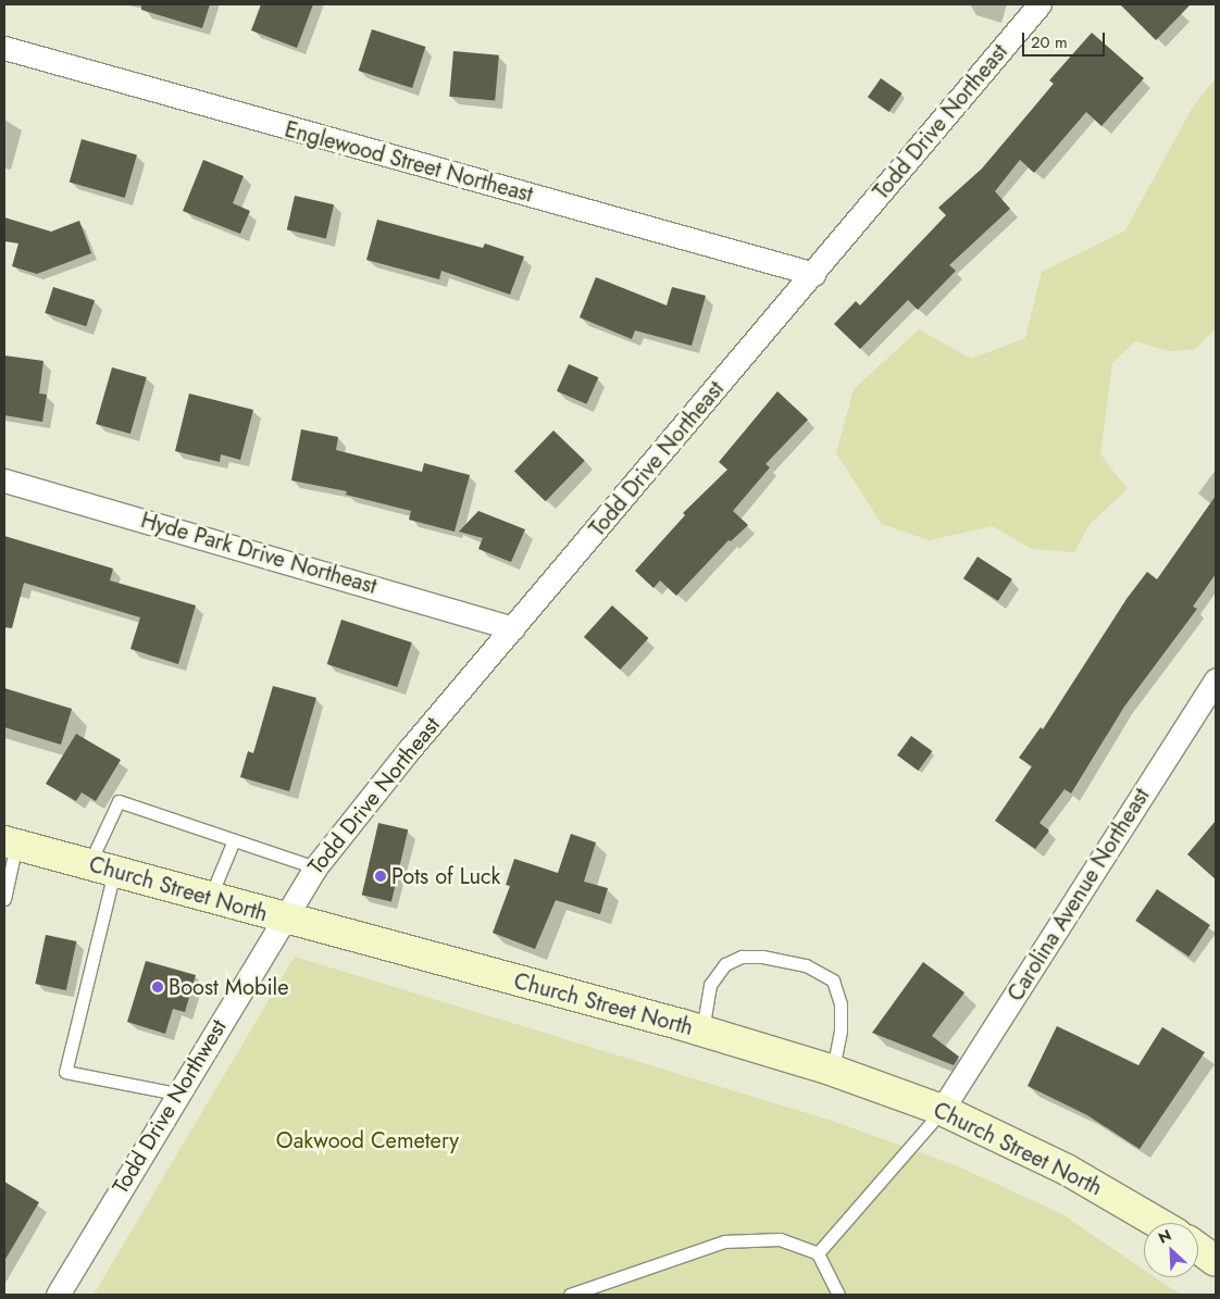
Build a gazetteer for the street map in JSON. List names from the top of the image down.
{
  "streets": {
    "main road": ["Church Street North"],
    "street": [
      "Todd Drive Northeast",
      "Englewood Street Northeast",
      "Hyde Park Drive Northeast",
      "Carolina Avenue Northeast",
      "Todd Drive Northwest"
    ]
  },
  "crossings": [
    ["Todd Drive Northeast", "Englewood Street Northeast"],
    ["Todd Drive Northeast", "Hyde Park Drive Northeast"],
    ["Todd Drive Northeast", "Church Street North"],
    ["Todd Drive Northeast", "Todd Drive Northwest"],
    ["Church Street North", "Carolina Avenue Northeast"],
    ["Church Street North", "Todd Drive Northwest"]
  ],
  "parks": ["Oakwood Cemetery"],
  "places": ["Pots of Luck", "Boost Mobile"],
  "scale_bar": "20 m",
  "north": "top left"
}
